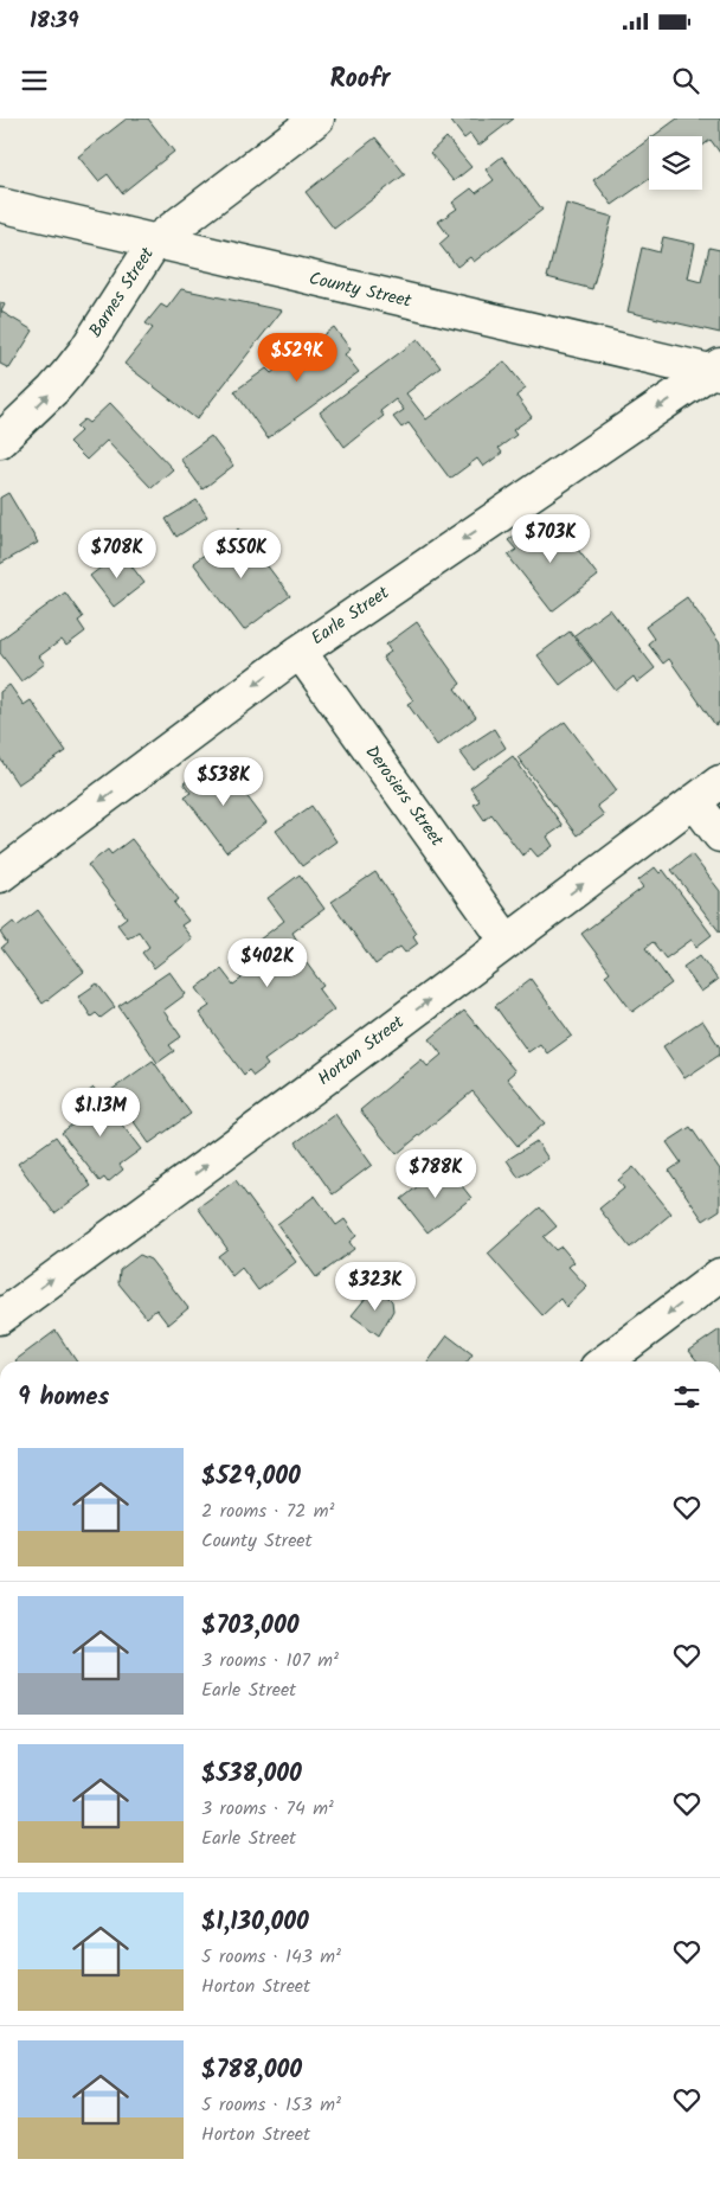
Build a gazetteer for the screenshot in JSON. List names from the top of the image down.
{
  "streets": {
    "street": [
      "County Street",
      "Barnes Street",
      "Earle Street",
      "Derosiers Street",
      "Horton Street"
    ]
  },
  "crossings": [
    ["County Street", "Barnes Street"],
    ["County Street", "Earle Street"],
    ["Earle Street", "Derosiers Street"],
    ["Derosiers Street", "Horton Street"]
  ],
  "one_way": ["Barnes Street", "Earle Street", "Horton Street"],
  "page": {
    "status": "18:39",
    "header": "Roofr",
    "price": [
      "$529K",
      "$703K",
      "$708K",
      "$550K",
      "$538K",
      "$402K",
      "$1.13M",
      "$788K",
      "$323K"
    ],
    "heading": "9 homes",
    "list": [
      {
        "name": "$529,000",
        "note": "2 rooms · 72 m² · County Street"
      },
      {
        "name": "$703,000",
        "note": "3 rooms · 107 m² · Earle Street"
      },
      {
        "name": "$538,000",
        "note": "3 rooms · 74 m² · Earle Street"
      },
      {
        "name": "$1,130,000",
        "note": "5 rooms · 143 m² · Horton Street"
      },
      {
        "name": "$788,000",
        "note": "5 rooms · 153 m² · Horton Street"
      }
    ]
  }
}
